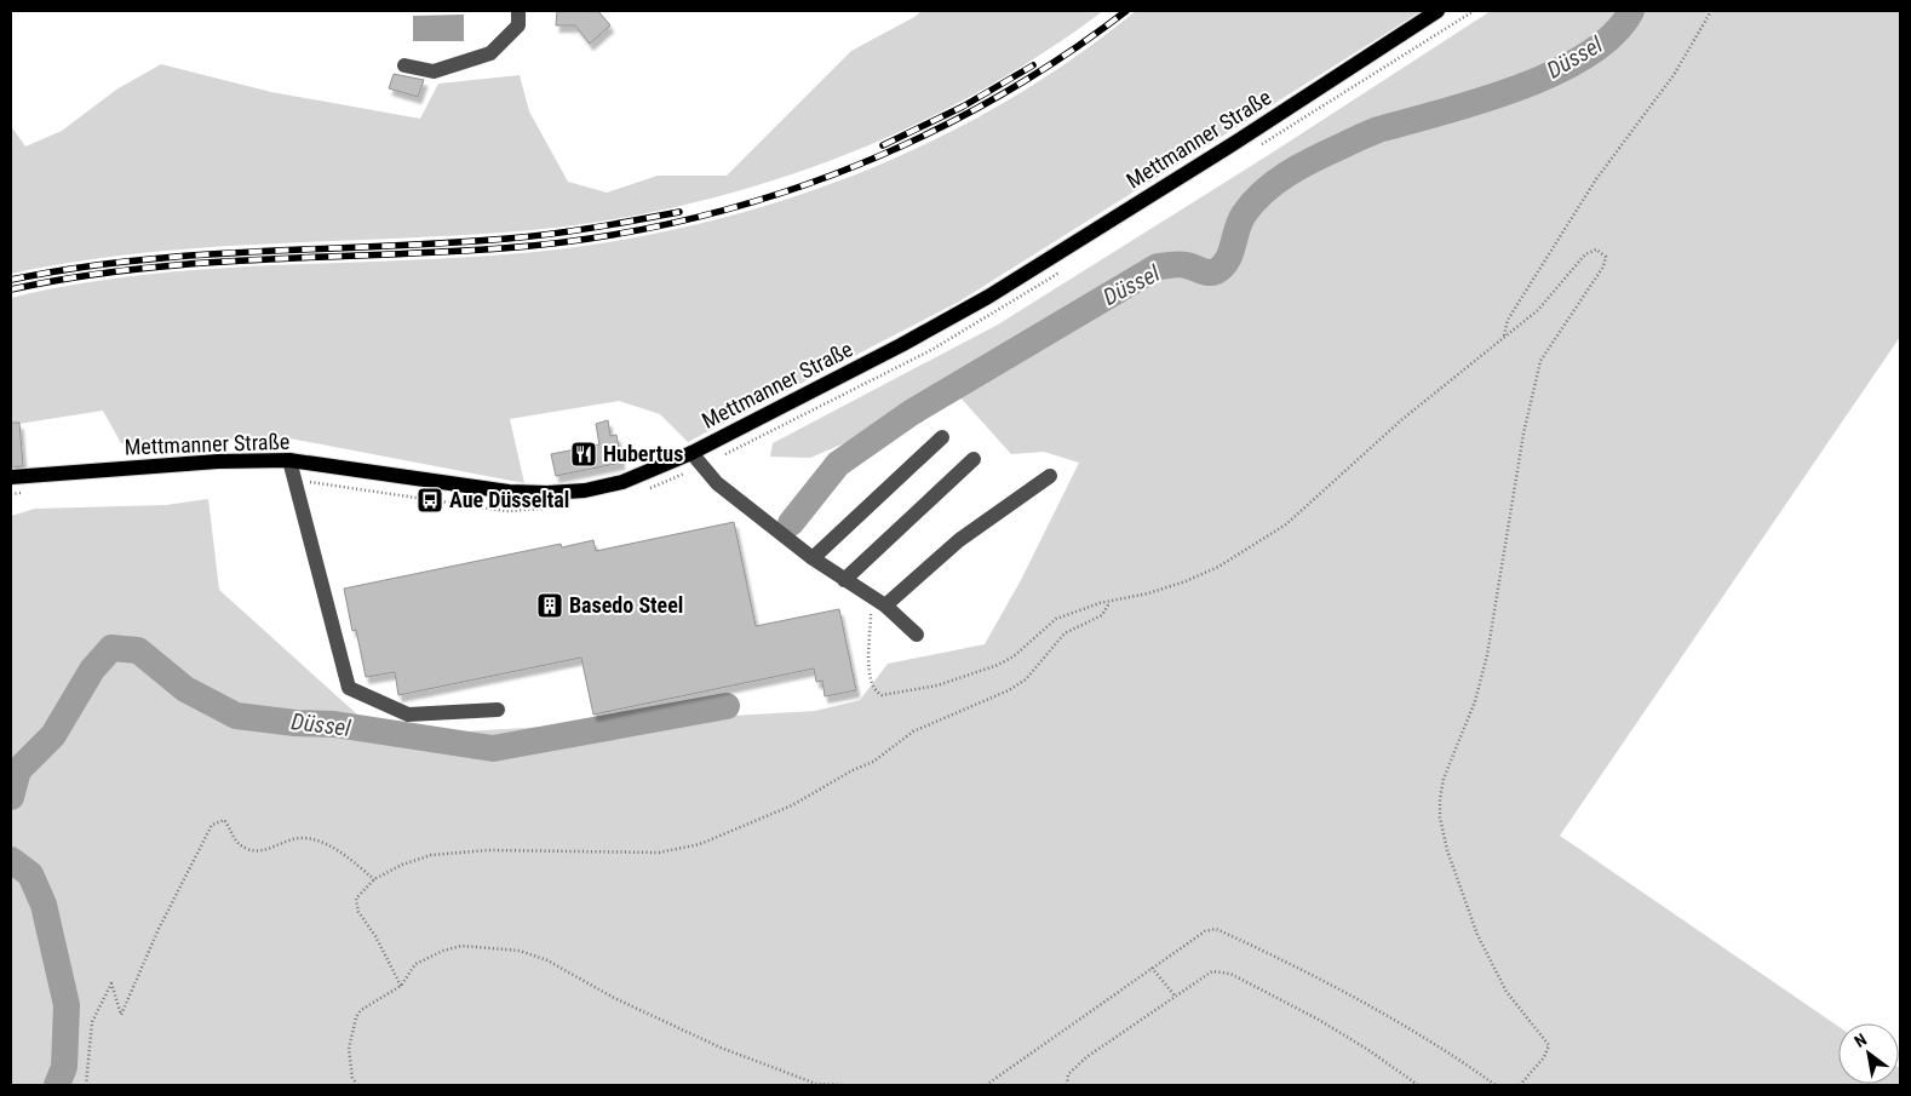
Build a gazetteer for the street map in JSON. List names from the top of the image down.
{
  "streets": {
    "main road": ["Mettmanner Straße"]
  },
  "water": ["Düssel"],
  "places": {
    "restaurant": ["Hubertus"],
    "bus stop": ["Aue Düsseltal"],
    "building": ["Basedo Steel"]
  },
  "north": "top left"
}
